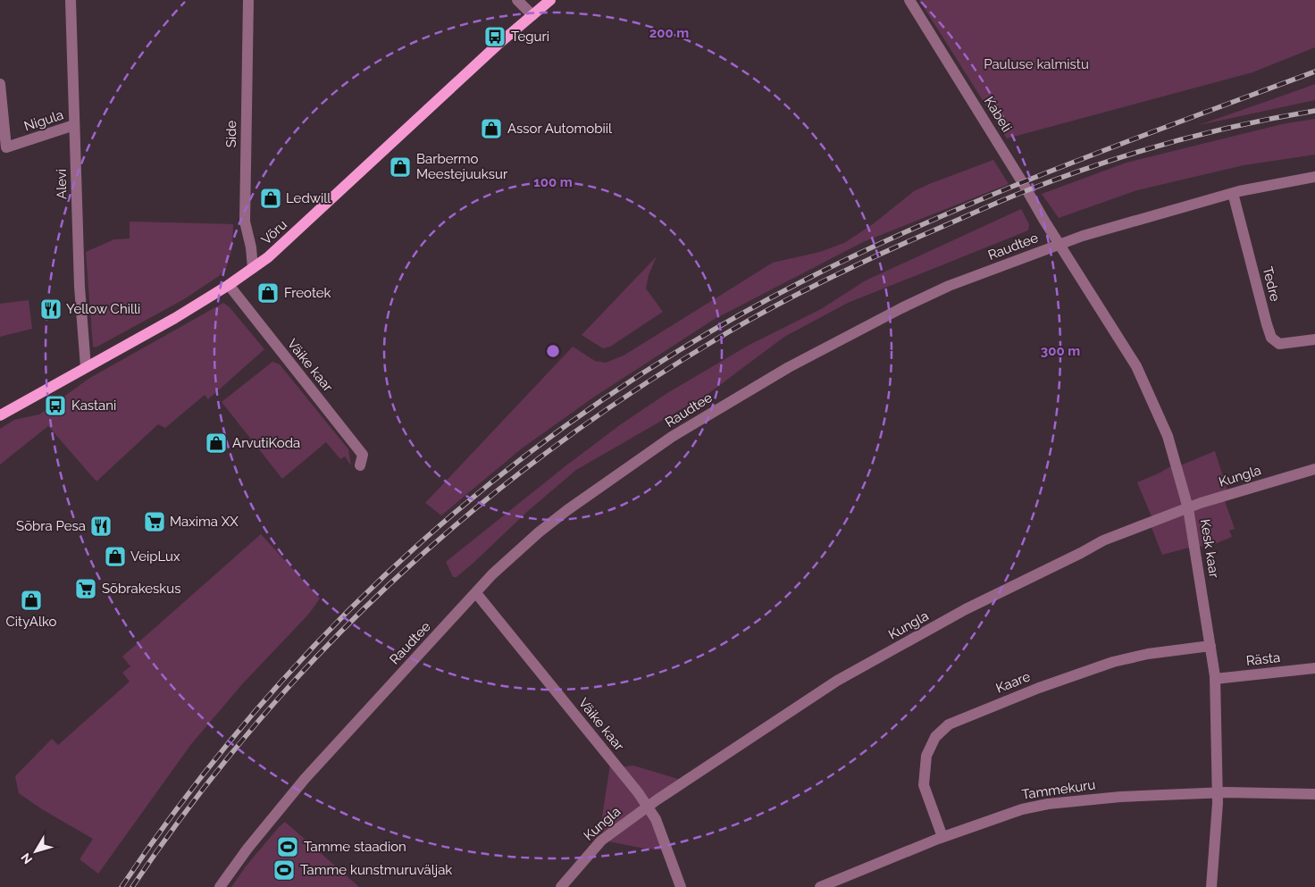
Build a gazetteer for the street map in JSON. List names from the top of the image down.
{
  "streets": {
    "main road": ["Võru"],
    "street": [
      "Kabeli",
      "Nigula",
      "Side",
      "Alevi",
      "Raudtee",
      "Tedre",
      "Väike kaar",
      "Kungla",
      "Kesk kaar",
      "Rästa",
      "Kaare",
      "Tammekuru"
    ]
  },
  "crossings": [
    ["Kabeli", "Raudtee"],
    ["Kabeli", "Kesk kaar"],
    ["Nigula", "Alevi"],
    ["Side", "Võru"],
    ["Alevi", "Võru"],
    ["Võru", "Väike kaar"],
    ["Raudtee", "Tedre"],
    ["Raudtee", "Väike kaar"],
    ["Raudtee", "Kesk kaar"],
    ["Väike kaar", "Kungla"],
    ["Kungla", "Kesk kaar"],
    ["Kesk kaar", "Rästa"],
    ["Kesk kaar", "Kaare"],
    ["Kesk kaar", "Tammekuru"],
    ["Kaare", "Tammekuru"]
  ],
  "parks": ["Pauluse kalmistu"],
  "places": {
    "bus stop": ["Teguri", "Kastani"],
    "shop": [
      "Assor Automobiil",
      "Barbermo Meestejuuksur",
      "Ledwill",
      "Freotek",
      "ArvutiKoda",
      "VeipLux",
      "CityAlko"
    ],
    "restaurant": ["Yellow Chilli", "Sõbra Pesa"],
    "supermarket": ["Maxima XX", "Sõbrakeskus"],
    "sports": ["Tamme staadion", "Tamme kunstmuruväljak"]
  },
  "north": "bottom left",
  "rings": ["200 m", "100 m", "300 m"]
}
